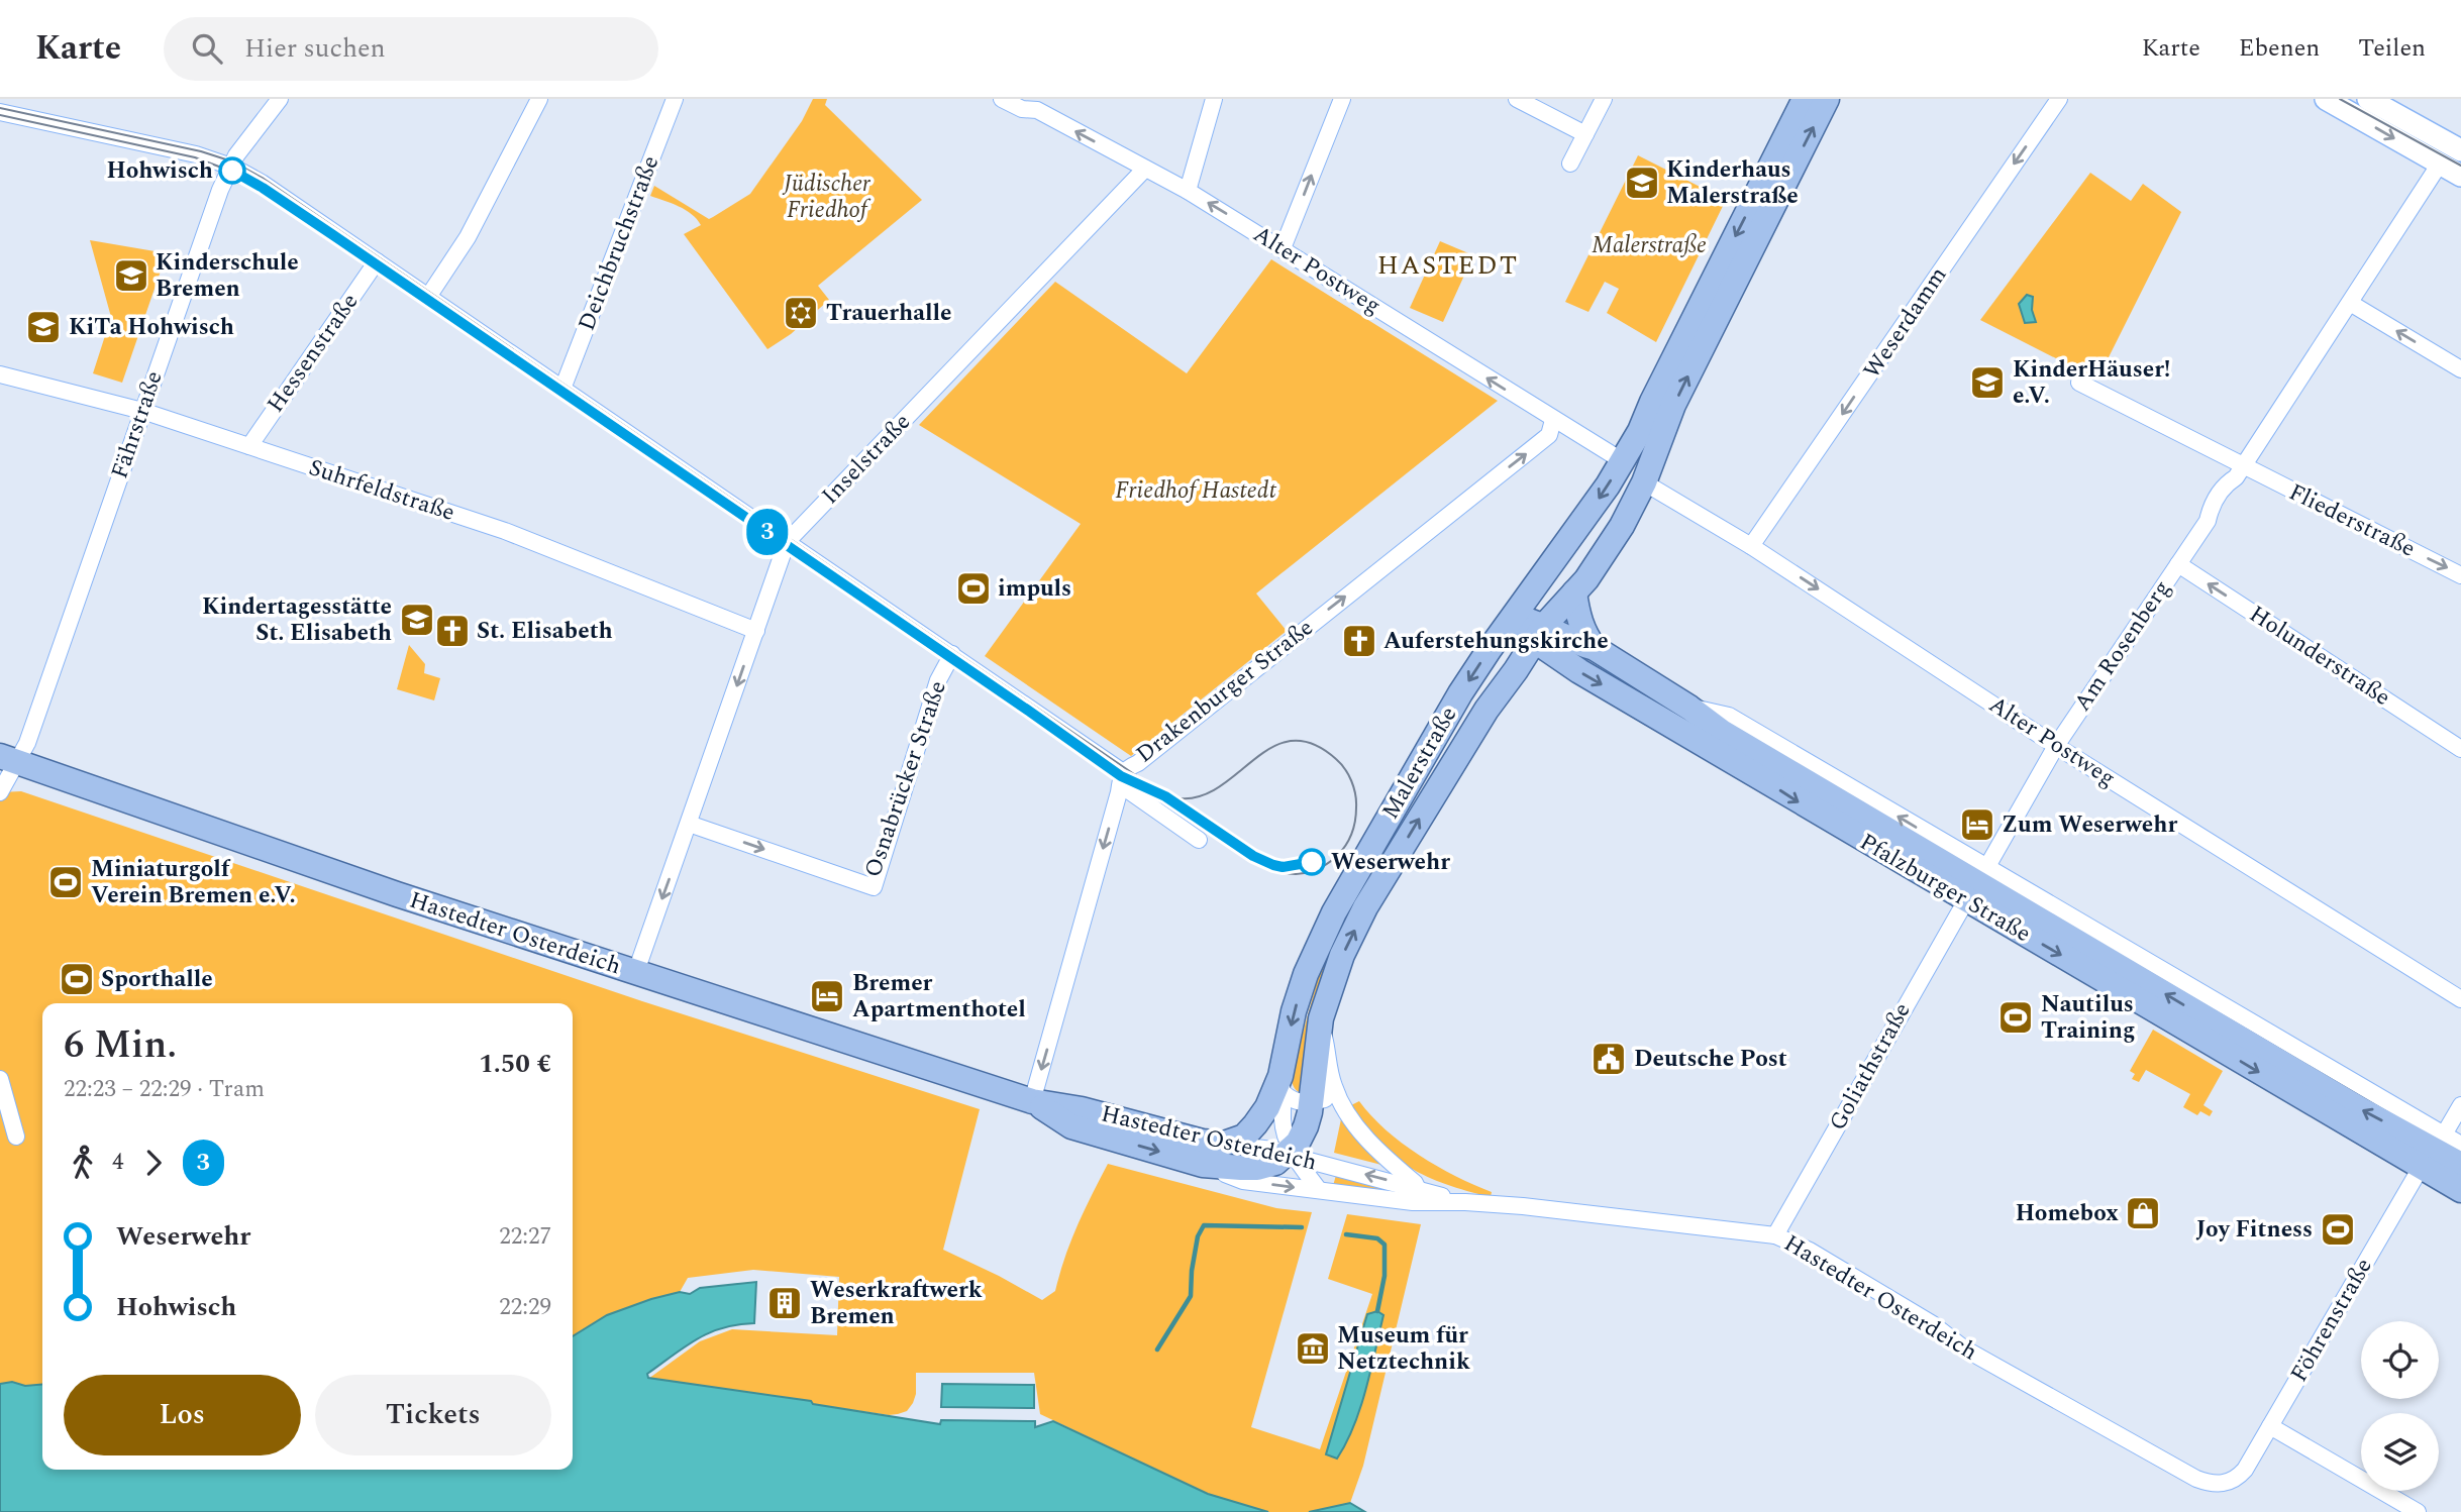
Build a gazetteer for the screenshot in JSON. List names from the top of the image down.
{
  "streets": {
    "main road": ["Malerstraße", "Pfalzburger Straße", "Hastedter Osterdeich"],
    "street": [
      "Deichbruchstraße",
      "Alter Postweg",
      "Weserdamm",
      "Hessenstraße",
      "Fährstraße",
      "Inselstraße",
      "Suhrfeldstraße",
      "Fliederstraße",
      "Am Rosenberg",
      "Holunderstraße",
      "Drakenburger Straße",
      "Osnabrücker Straße",
      "Goliathstraße",
      "Föhrenstraße"
    ]
  },
  "crossings": [
    ["Alter Postweg", "Weserdamm"],
    ["Alter Postweg", "Inselstraße"],
    ["Alter Postweg", "Am Rosenberg"],
    ["Alter Postweg", "Drakenburger Straße"],
    ["Alter Postweg", "Malerstraße"],
    ["Hessenstraße", "Suhrfeldstraße"],
    ["Fährstraße", "Suhrfeldstraße"],
    ["Fährstraße", "Hastedter Osterdeich"],
    ["Inselstraße", "Suhrfeldstraße"],
    ["Inselstraße", "Osnabrücker Straße"],
    ["Inselstraße", "Hastedter Osterdeich"],
    ["Fliederstraße", "Am Rosenberg"],
    ["Am Rosenberg", "Holunderstraße"],
    ["Am Rosenberg", "Pfalzburger Straße"],
    ["Drakenburger Straße", "Hastedter Osterdeich"],
    ["Malerstraße", "Pfalzburger Straße"],
    ["Malerstraße", "Hastedter Osterdeich"],
    ["Pfalzburger Straße", "Goliathstraße"],
    ["Pfalzburger Straße", "Föhrenstraße"],
    ["Hastedter Osterdeich", "Goliathstraße"],
    ["Hastedter Osterdeich", "Föhrenstraße"]
  ],
  "one_way": [
    "Weserdamm",
    "Inselstraße",
    "Fliederstraße",
    "Holunderstraße"
  ],
  "districts": ["HASTEDT"],
  "parks": ["Jüdischer Friedhof", "Malerstraße", "Friedhof Hastedt"],
  "places": {
    "other": ["Hohwisch", "Weserwehr"],
    "school or university": [
      "Kinderhaus Malerstraße",
      "Kinderschule Bremen",
      "KiTa Hohwisch",
      "KinderHäuser! e.V.",
      "Kindertagesstätte St. Elisabeth"
    ],
    "synagogue": ["Trauerhalle"],
    "sports": [
      "impuls",
      "Miniaturgolf Verein Bremen e.V.",
      "Sporthalle",
      "Nautilus Training",
      "Joy Fitness"
    ],
    "church": ["St. Elisabeth", "Auferstehungskirche"],
    "hotel": ["Zum Weserwehr", "Bremer Apartmenthotel"],
    "public building": ["Deutsche Post"],
    "shop": ["Homebox"],
    "building": ["Weserkraftwerk Bremen"],
    "museum": ["Museum für Netztechnik"]
  },
  "lines": ["tram line 3"],
  "page": {
    "header": "Karte",
    "search": "Hier suchen",
    "nav": ["Karte", "Ebenen", "Teilen"],
    "on_map": "3",
    "heading": ["6 Min.", "22:23 – 22:29 · Tram", "1.50 €"],
    "legs": ["4", "3"],
    "list": [
      {
        "name": "Weserwehr",
        "value": "22:27"
      },
      {
        "name": "Hohwisch",
        "value": "22:29"
      }
    ],
    "buttons": ["Los", "Tickets"]
  }
}
